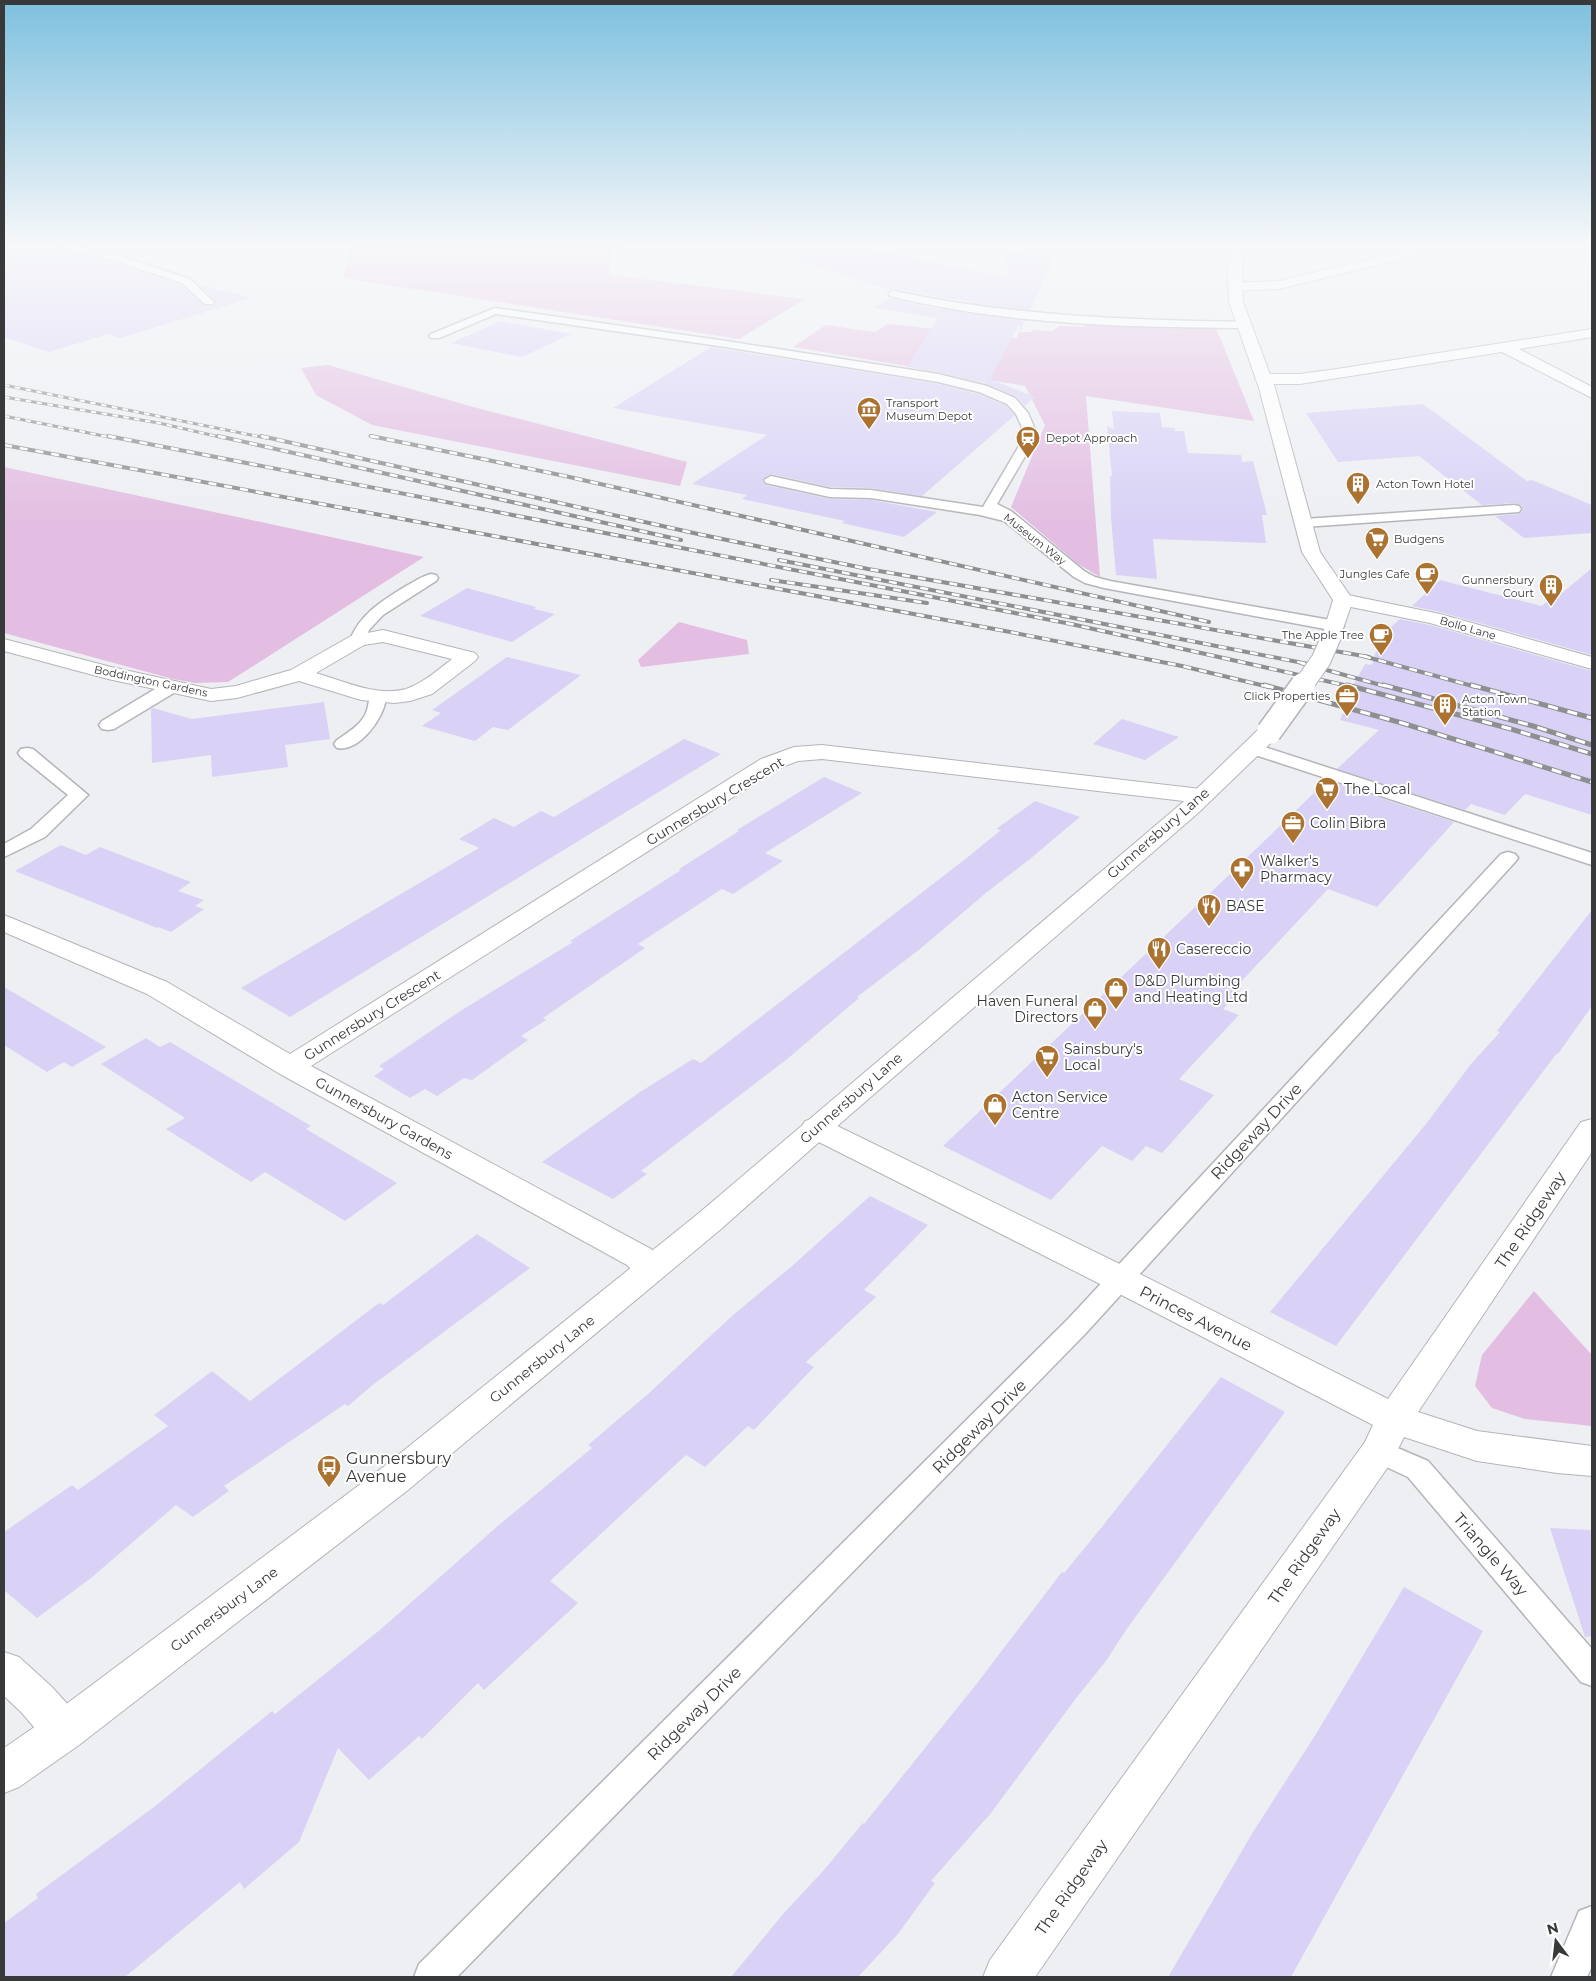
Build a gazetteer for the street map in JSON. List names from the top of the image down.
{
  "streets": {
    "street": [
      "Bollo Lane",
      "Boddington Gardens",
      "Gunnersbury Crescent",
      "Gunnersbury Lane",
      "Gunnersbury Gardens",
      "The Ridgeway",
      "Princes Avenue"
    ],
    "lane": ["Museum Way", "Ridgeway Drive", "Triangle Way"]
  },
  "crossings": [
    ["Museum Way", "Gunnersbury Lane"],
    ["Bollo Lane", "Gunnersbury Lane"],
    ["Gunnersbury Crescent", "Gunnersbury Lane"],
    ["Gunnersbury Crescent", "Gunnersbury Gardens"],
    ["Gunnersbury Lane", "Gunnersbury Gardens"],
    ["Gunnersbury Lane", "Princes Avenue"],
    ["Ridgeway Drive", "Princes Avenue"],
    ["The Ridgeway", "Princes Avenue"],
    ["The Ridgeway", "Triangle Way"],
    ["Princes Avenue", "Triangle Way"]
  ],
  "places": {
    "museum": ["Transport Museum Depot"],
    "station": ["Depot Approach"],
    "building": ["Acton Town Hotel", "Gunnersbury Court", "Acton Town Station"],
    "supermarket": ["Budgens", "The Local", "Sainsbury's Local"],
    "cafe": ["Jungles Cafe", "The Apple Tree"],
    "office": ["Click Properties", "Colin Bibra"],
    "pharmacy": ["Walker's Pharmacy"],
    "restaurant": ["BASE", "Casereccio"],
    "shop": ["D&D Plumbing and Heating Ltd", "Haven Funeral Directors", "Acton Service Centre"],
    "bus stop": ["Gunnersbury Avenue"]
  },
  "north": "top"
}
